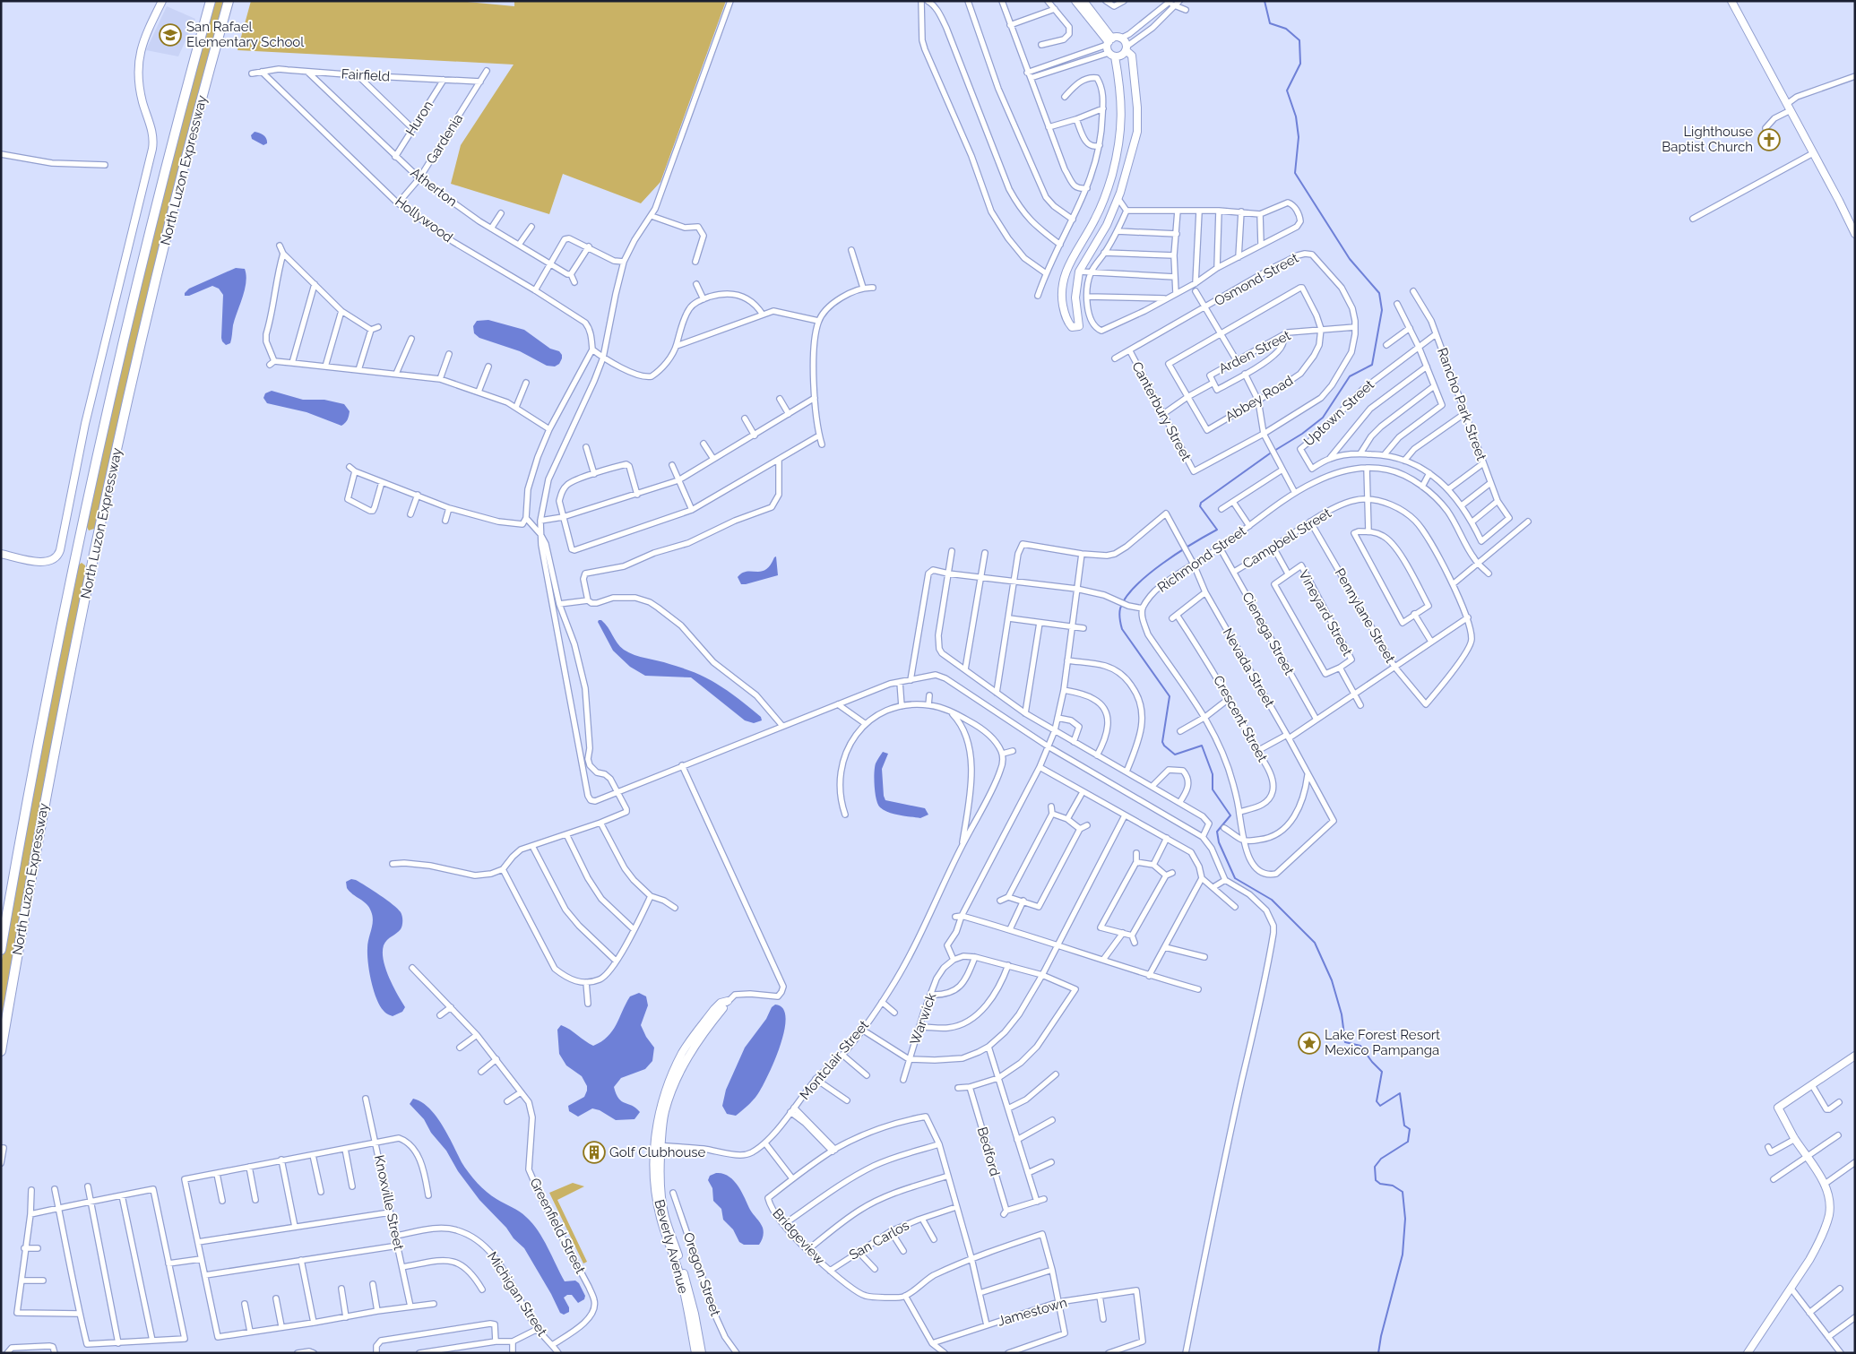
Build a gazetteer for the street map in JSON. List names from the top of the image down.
{
  "streets": {
    "highway": ["North Luzon Expressway"],
    "street": [
      "Fairfield",
      "Huron",
      "Gardenia",
      "Atherton",
      "Hollywood",
      "Osmond Street",
      "Arden Street",
      "Abbey Road",
      "Rancho Park Street",
      "Canterbury Street",
      "Uptown Street",
      "Campbell Street",
      "Richmond Street",
      "Vineyard Street",
      "Pennylane Street",
      "Cienega Street",
      "Nevada Street",
      "Crescent Street",
      "Warwick",
      "Montclair Street",
      "Bedford",
      "Knoxville Street",
      "Greenfield Street",
      "Bridgeview",
      "San Carlos",
      "Beverly Avenue",
      "Oregon Street",
      "Michigan Street",
      "Jamestown"
    ]
  },
  "crossings": [
    ["Fairfield", "Huron"],
    ["Fairfield", "Gardenia"],
    ["Fairfield", "Atherton"],
    ["Fairfield", "Hollywood"],
    ["Huron", "Atherton"],
    ["Gardenia", "Atherton"],
    ["Gardenia", "Hollywood"],
    ["Osmond Street", "Arden Street"],
    ["Osmond Street", "Canterbury Street"],
    ["Arden Street", "Abbey Road"],
    ["Rancho Park Street", "Uptown Street"],
    ["Campbell Street", "Pennylane Street"],
    ["Campbell Street", "Cienega Street"],
    ["Richmond Street", "Cienega Street"],
    ["Richmond Street", "Nevada Street"],
    ["Nevada Street", "Crescent Street"],
    ["Montclair Street", "Beverly Avenue"],
    ["Knoxville Street", "Michigan Street"],
    ["Greenfield Street", "Michigan Street"],
    ["Bridgeview", "San Carlos"]
  ],
  "places": {
    "school or university": ["San Rafael Elementary School"],
    "church": ["Lighthouse Baptist Church"],
    "place": ["Lake Forest Resort Mexico Pampanga"],
    "building": ["Golf Clubhouse"]
  }
}
